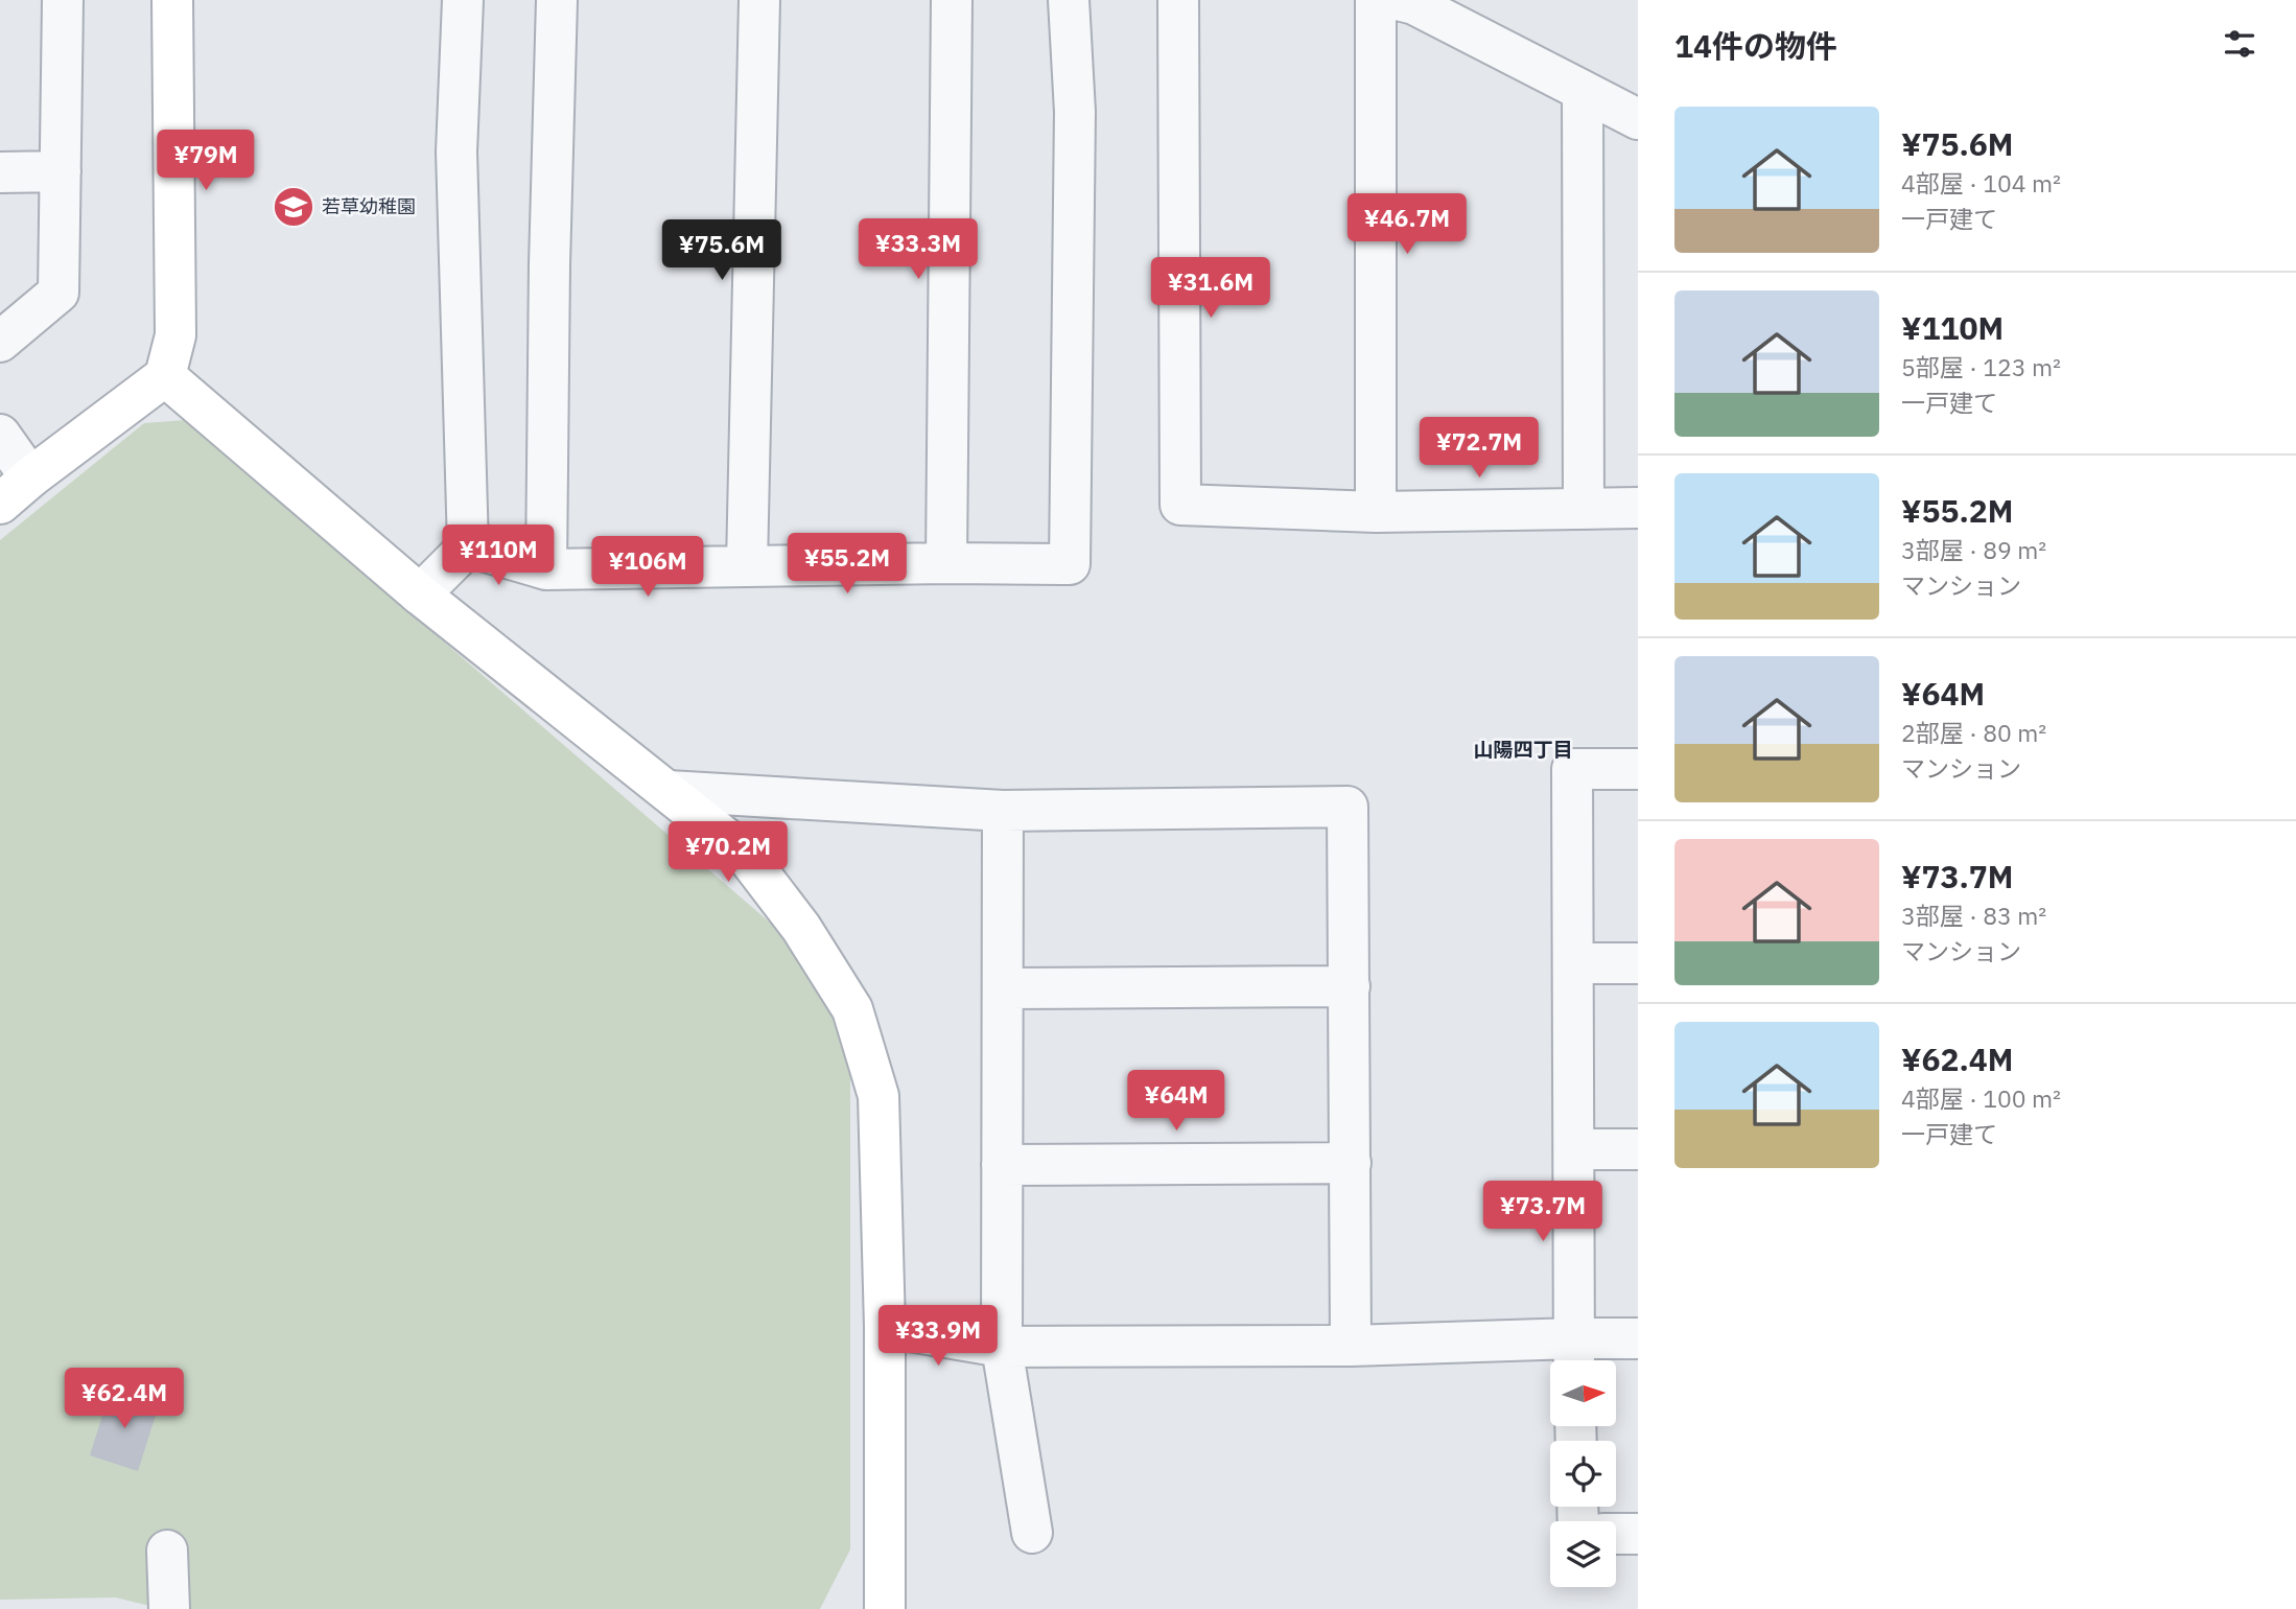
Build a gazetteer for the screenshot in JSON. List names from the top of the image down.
{
  "districts": ["山陽四丁目"],
  "places": {
    "school or university": ["若草幼稚園"]
  },
  "north": "right",
  "page": {
    "heading": "14件の物件",
    "list": [
      {
        "name": "¥75.6M",
        "note": "4部屋 · 104 m² · 一戸建て"
      },
      {
        "name": "¥110M",
        "note": "5部屋 · 123 m² · 一戸建て"
      },
      {
        "name": "¥55.2M",
        "note": "3部屋 · 89 m² · マンション"
      },
      {
        "name": "¥64M",
        "note": "2部屋 · 80 m² · マンション"
      },
      {
        "name": "¥73.7M",
        "note": "3部屋 · 83 m² · マンション"
      },
      {
        "name": "¥62.4M",
        "note": "4部屋 · 100 m² · 一戸建て"
      }
    ],
    "price": [
      "¥79M",
      "¥46.7M",
      "¥33.3M",
      "¥75.6M",
      "¥31.6M",
      "¥72.7M",
      "¥110M",
      "¥55.2M",
      "¥106M",
      "¥70.2M",
      "¥64M",
      "¥73.7M",
      "¥33.9M",
      "¥62.4M"
    ]
  }
}
